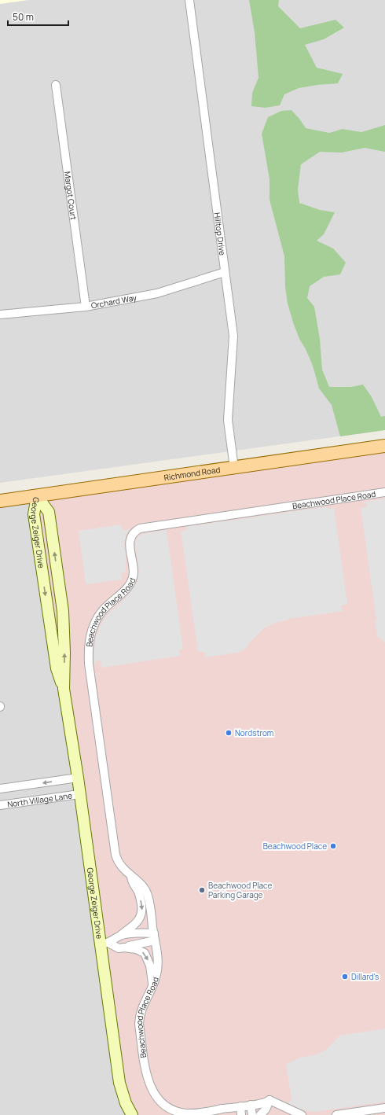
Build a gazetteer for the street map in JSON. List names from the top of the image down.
{
  "streets": {
    "main road": ["Richmond Road"],
    "street": [
      "Margot Court",
      "Hilltop Drive",
      "Orchard Way",
      "Beachwood Place Road",
      "George Zeiger Drive",
      "North Village Lane"
    ]
  },
  "crossings": [
    ["Margot Court", "Orchard Way"],
    ["Hilltop Drive", "Orchard Way"],
    ["Hilltop Drive", "Richmond Road"],
    ["Richmond Road", "George Zeiger Drive"],
    ["George Zeiger Drive", "North Village Lane"]
  ],
  "places": [
    "Nordstrom",
    "Beachwood Place",
    "Beachwood Place Parking Garage",
    "Dillard's"
  ],
  "scale_bar": "50 m"
}
